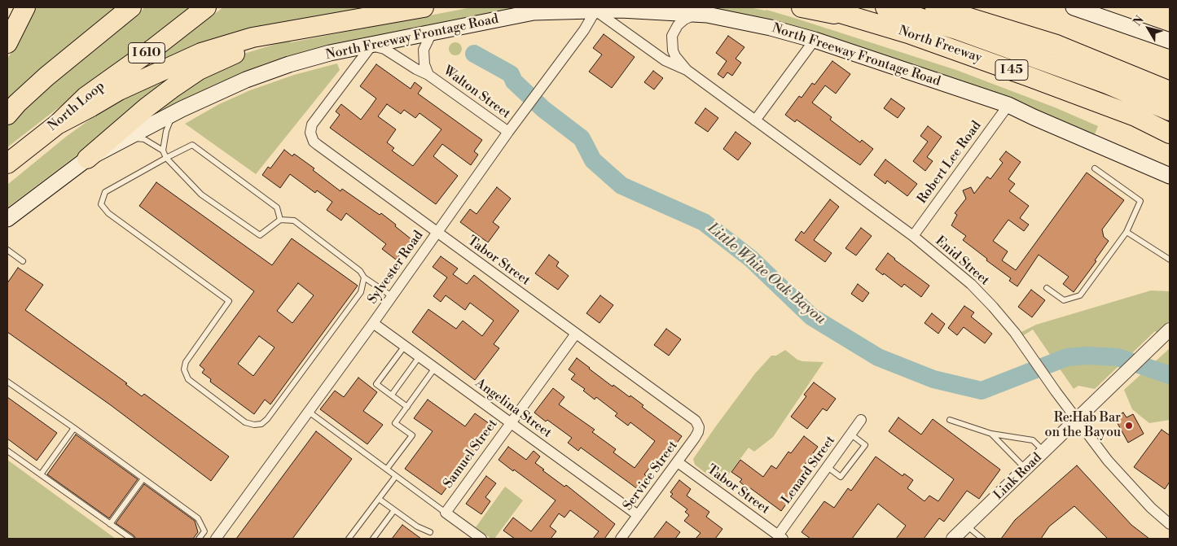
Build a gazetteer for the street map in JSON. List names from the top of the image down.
{
  "streets": {
    "highway": [
      "North Freeway",
      "I 610",
      "I 45",
      "North Loop"
    ],
    "main road": ["North Freeway Frontage Road"],
    "street": [
      "Walton Street",
      "Robert Lee Road",
      "Tabor Street",
      "Enid Street",
      "Sylvester Road",
      "Angelina Street",
      "Samuel Street",
      "Lenard Street",
      "Service Street",
      "Link Road"
    ]
  },
  "crossings": [
    ["North Freeway Frontage Road", "Walton Street"],
    ["North Freeway Frontage Road", "Robert Lee Road"],
    ["North Freeway Frontage Road", "Tabor Street"],
    ["North Freeway Frontage Road", "Enid Street"],
    ["North Freeway Frontage Road", "Sylvester Road"],
    ["Walton Street", "Tabor Street"],
    ["Walton Street", "Sylvester Road"],
    ["Robert Lee Road", "Enid Street"],
    ["Tabor Street", "Sylvester Road"],
    ["Tabor Street", "Samuel Street"],
    ["Tabor Street", "Lenard Street"],
    ["Tabor Street", "Service Street"],
    ["Enid Street", "Sylvester Road"],
    ["Enid Street", "Link Road"],
    ["Sylvester Road", "Angelina Street"],
    ["Angelina Street", "Samuel Street"],
    ["Angelina Street", "Service Street"]
  ],
  "water": ["Little White Oak Bayou"],
  "places": ["Re:Hab Bar on the Bayou"],
  "north": "top left"
}
